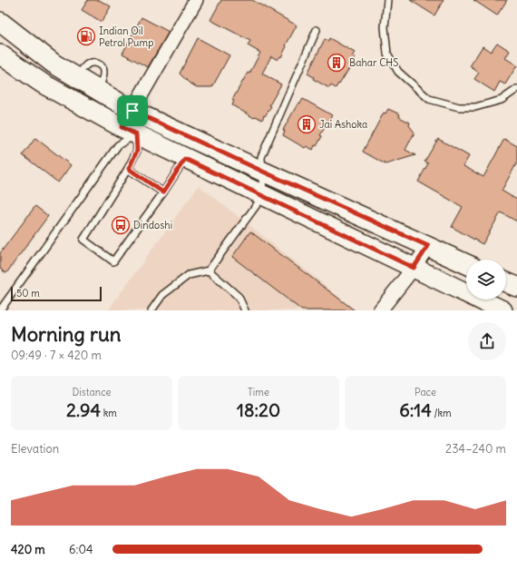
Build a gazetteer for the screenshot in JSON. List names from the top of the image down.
{
  "places": {
    "fuel station": ["Indian Oil Petrol Pump"],
    "building": ["Bahar CHS", "Jai Ashoka"],
    "bus stop": ["Dindoshi"]
  },
  "scale_bar": "50 m",
  "page": {
    "scale": "50 m",
    "heading": ["Morning run", "09:49 · 7 × 420 m"],
    "stats": [
      ["Distance", "2.94 km"],
      ["Time", "18:20"],
      ["Pace", "6:14 /km"]
    ],
    "chart": ["Elevation", "234–240 m"],
    "list": [
      {
        "name": "420 m",
        "note": "6:04"
      }
    ]
  }
}
